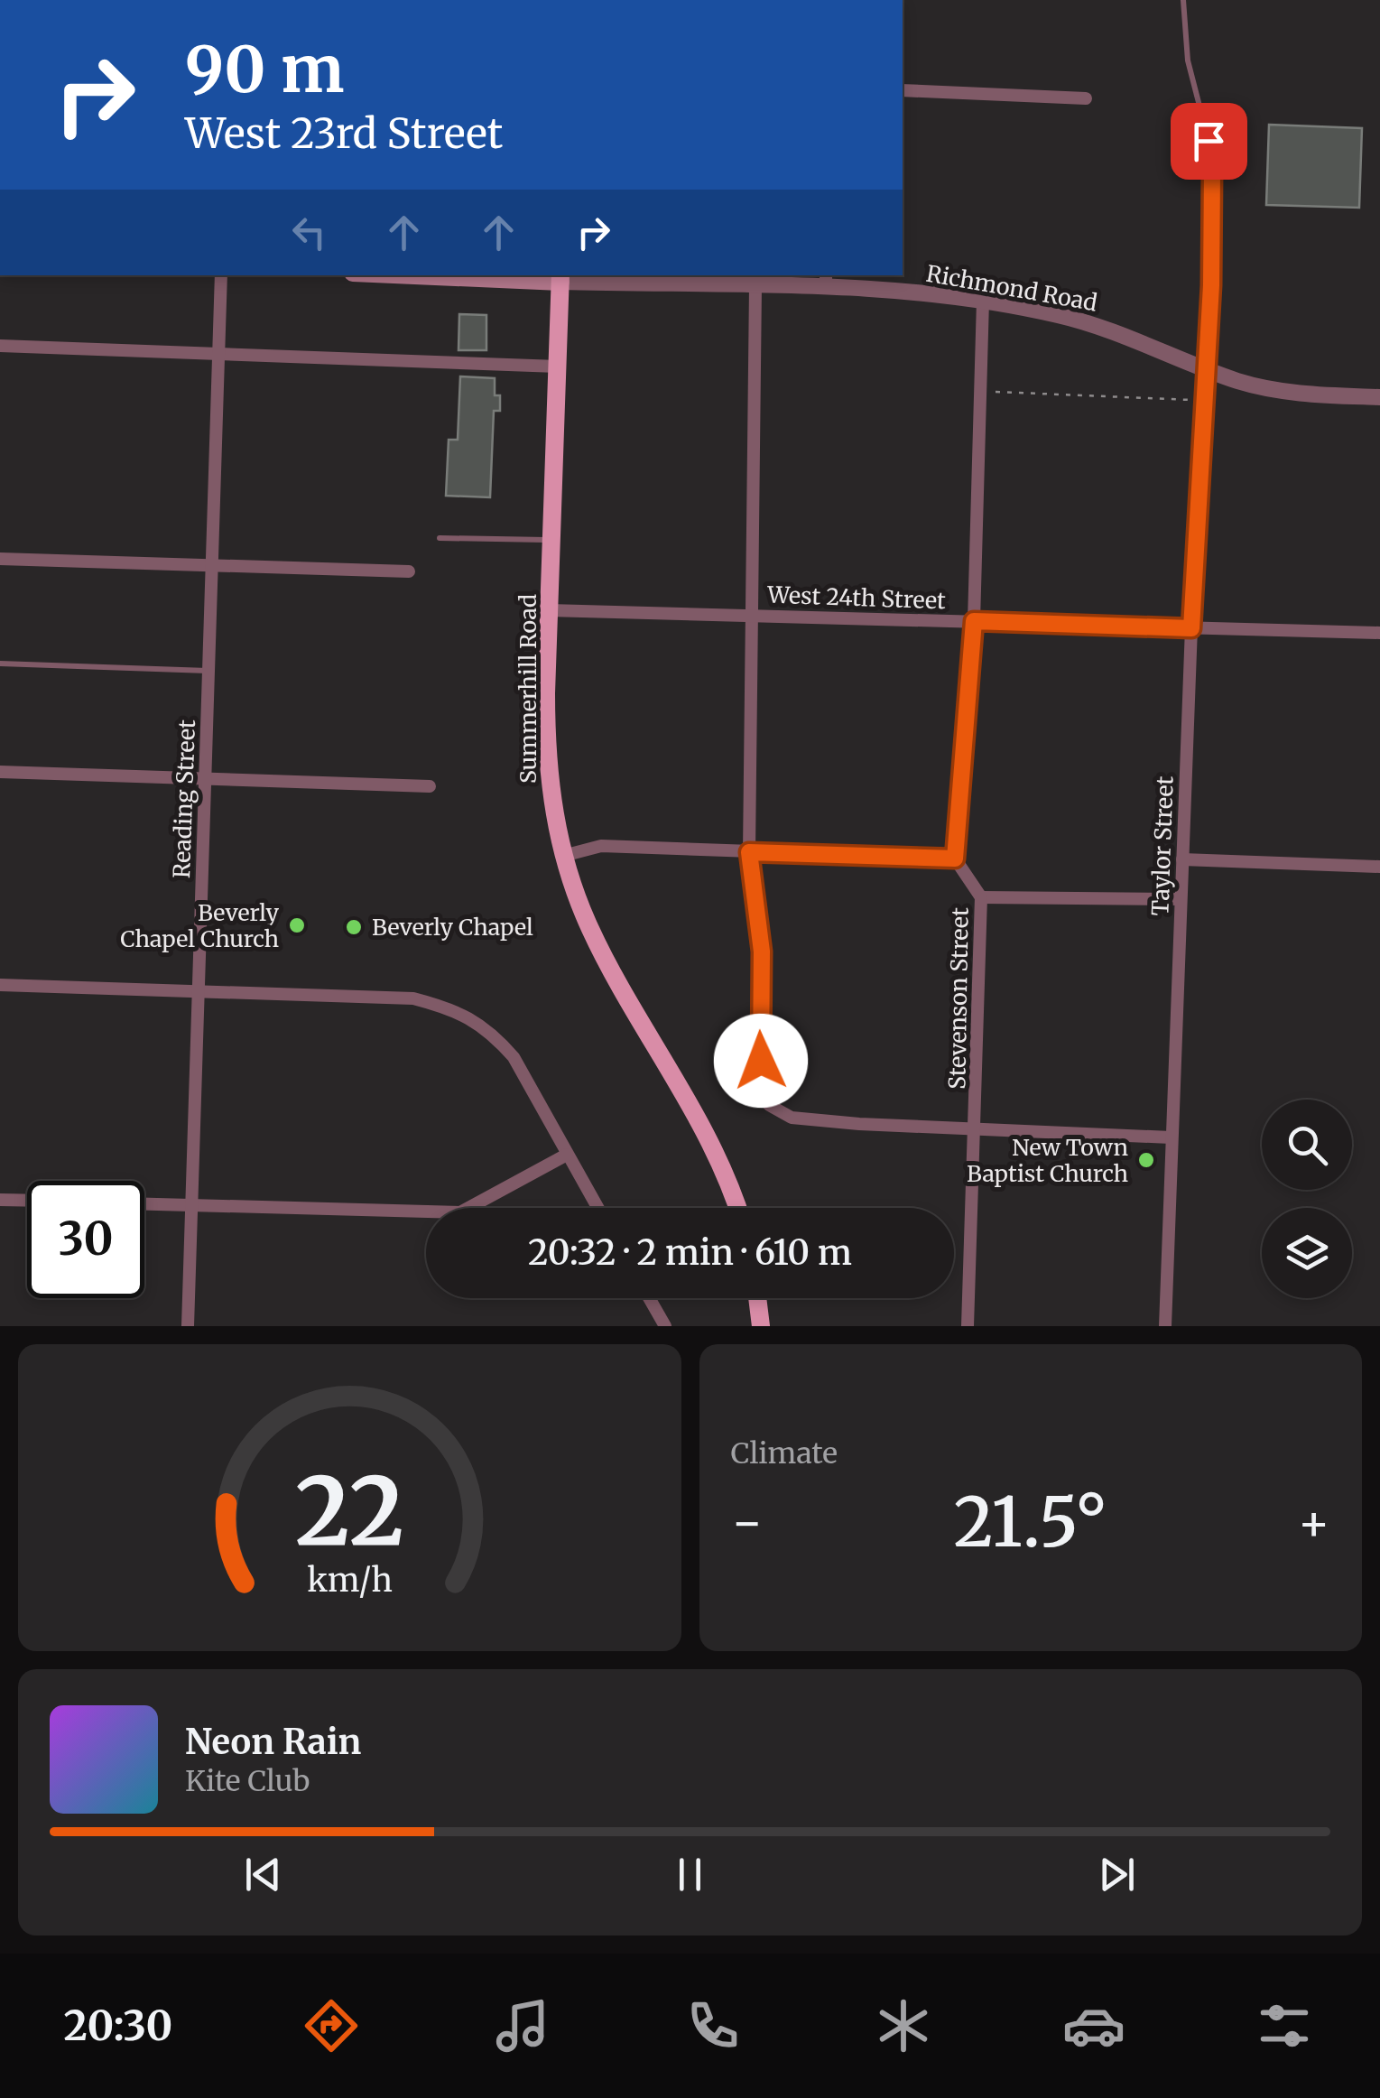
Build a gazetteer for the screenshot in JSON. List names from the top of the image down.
{
  "streets": {
    "main road": ["Richmond Road", "Summerhill Road"],
    "street": [
      "West 24th Street",
      "Reading Street",
      "Taylor Street",
      "Stevenson Street"
    ]
  },
  "crossings": [
    ["Richmond Road", "Summerhill Road"],
    ["Richmond Road", "Taylor Street"],
    ["West 24th Street", "Summerhill Road"],
    ["West 24th Street", "Taylor Street"]
  ],
  "places": ["Beverly Chapel Church", "Beverly Chapel", "New Town Baptist Church"],
  "page": {
    "turn": ["90 m", "West 23rd Street"],
    "limit": "30",
    "trip": "20:32 · 2 min · 610 m",
    "tile": "Climate",
    "heat": ["−", "21.5°", "+"],
    "song": ["Neon Rain", "Kite Club"],
    "tabs": "20:30",
    "gauge": ["22", "km/h"]
  }
}
